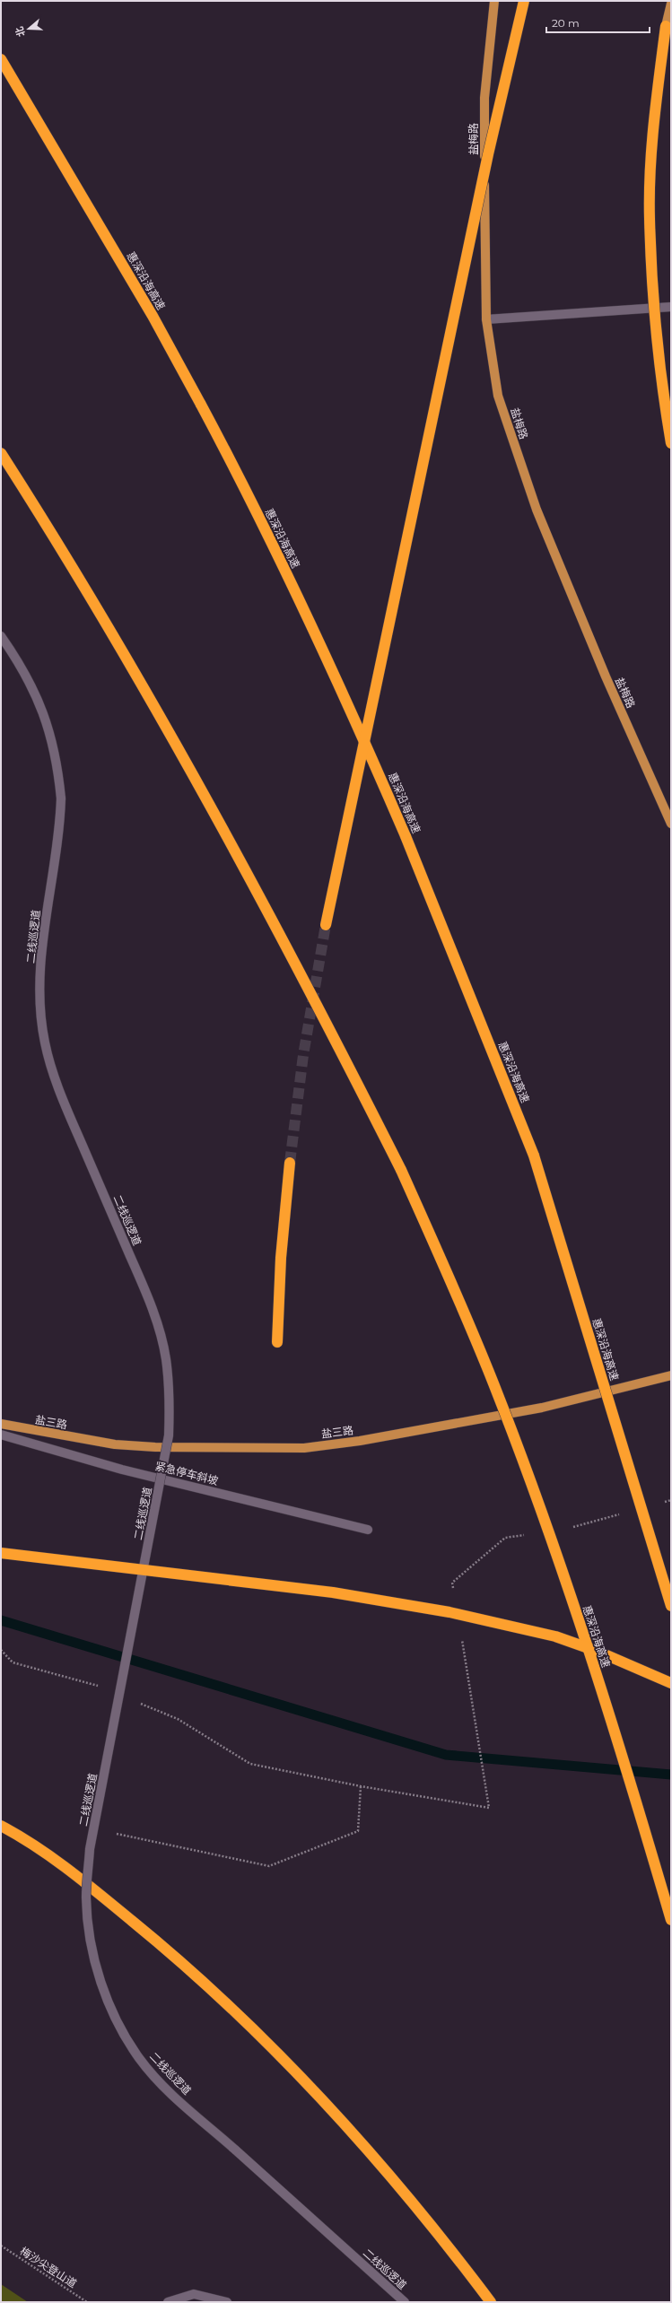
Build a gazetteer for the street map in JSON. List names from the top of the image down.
{
  "streets": {
    "highway": ["惠深沿海高速"],
    "main road": ["盐梅路", "盐三路"],
    "street": ["二线巡逻道", "紧急停车斜坡"],
    "path": ["梅沙尖登山道"]
  },
  "scale_bar": "20 m",
  "north": "left"
}
